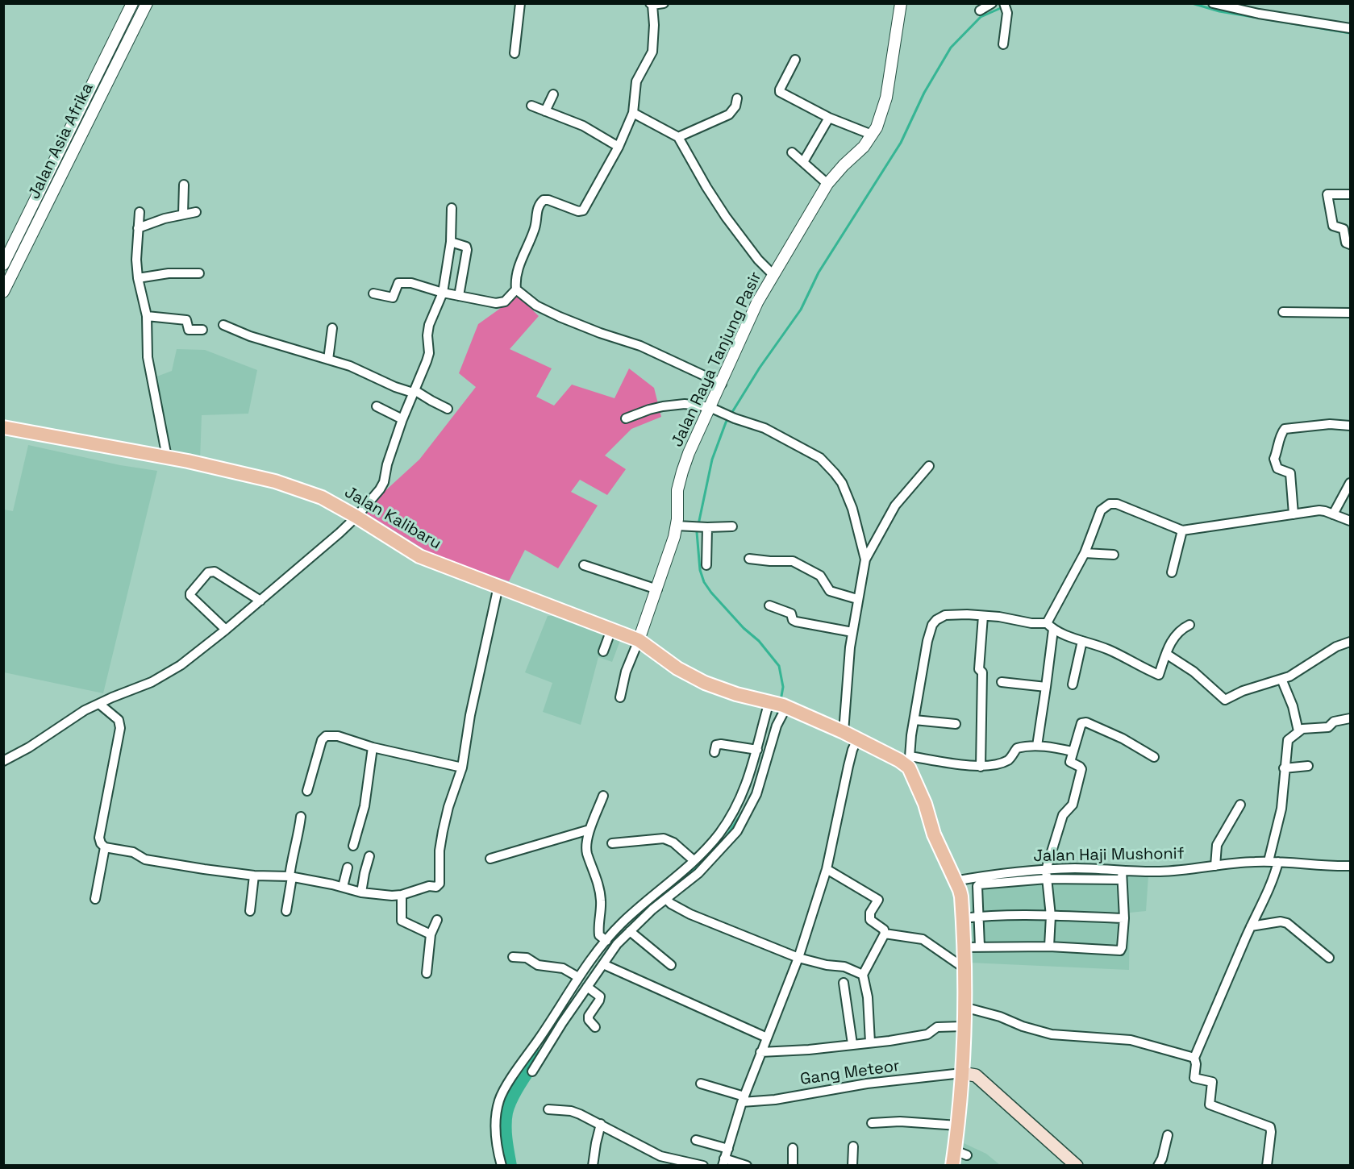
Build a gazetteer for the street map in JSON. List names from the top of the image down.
{
  "streets": {
    "main road": ["Jalan Kalibaru"],
    "street": [
      "Jalan Asia Afrika",
      "Jalan Raya Tanjung Pasir",
      "Jalan Haji Mushonif",
      "Gang Meteor"
    ]
  },
  "crossings": [
    ["Jalan Raya Tanjung Pasir", "Jalan Kalibaru"]
  ]
}
